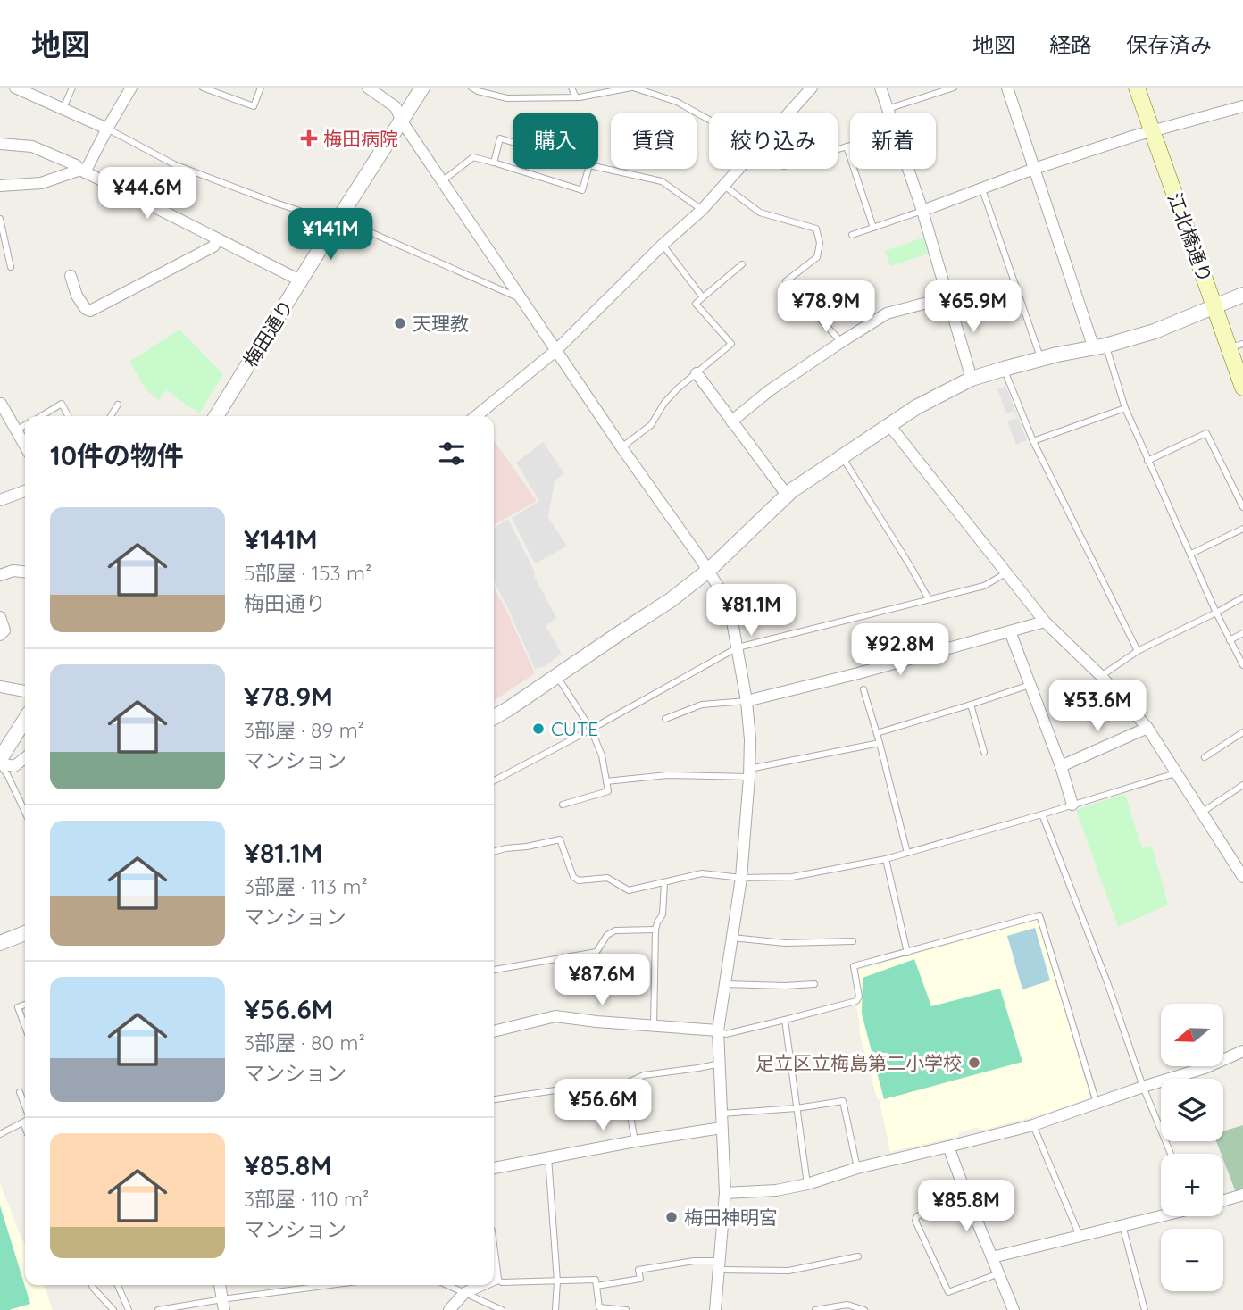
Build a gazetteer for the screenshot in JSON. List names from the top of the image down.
{
  "streets": {
    "main road": ["江北橋通り"],
    "street": ["梅田通り"]
  },
  "places": {
    "health": ["梅田病院"],
    "other": [
      "天理教",
      "CUTE",
      "足立区立梅島第二小学校",
      "梅田神明宮"
    ]
  },
  "north": "left",
  "page": {
    "header": "地図",
    "nav": ["地図", "経路", "保存済み"],
    "chip": [
      "購入",
      "賃貸",
      "絞り込み",
      "新着"
    ],
    "price": [
      "¥44.6M",
      "¥141M",
      "¥78.9M",
      "¥65.9M",
      "¥81.1M",
      "¥92.8M",
      "¥53.6M",
      "¥87.6M",
      "¥56.6M",
      "¥85.8M"
    ],
    "heading": "10件の物件",
    "list": [
      {
        "name": "¥141M",
        "note": "5部屋 · 153 m² · 梅田通り"
      },
      {
        "name": "¥78.9M",
        "note": "3部屋 · 89 m² · マンション"
      },
      {
        "name": "¥81.1M",
        "note": "3部屋 · 113 m² · マンション"
      },
      {
        "name": "¥56.6M",
        "note": "3部屋 · 80 m² · マンション"
      },
      {
        "name": "¥85.8M",
        "note": "3部屋 · 110 m² · マンション"
      }
    ],
    "map_buttons": ["+", "−"]
  }
}
